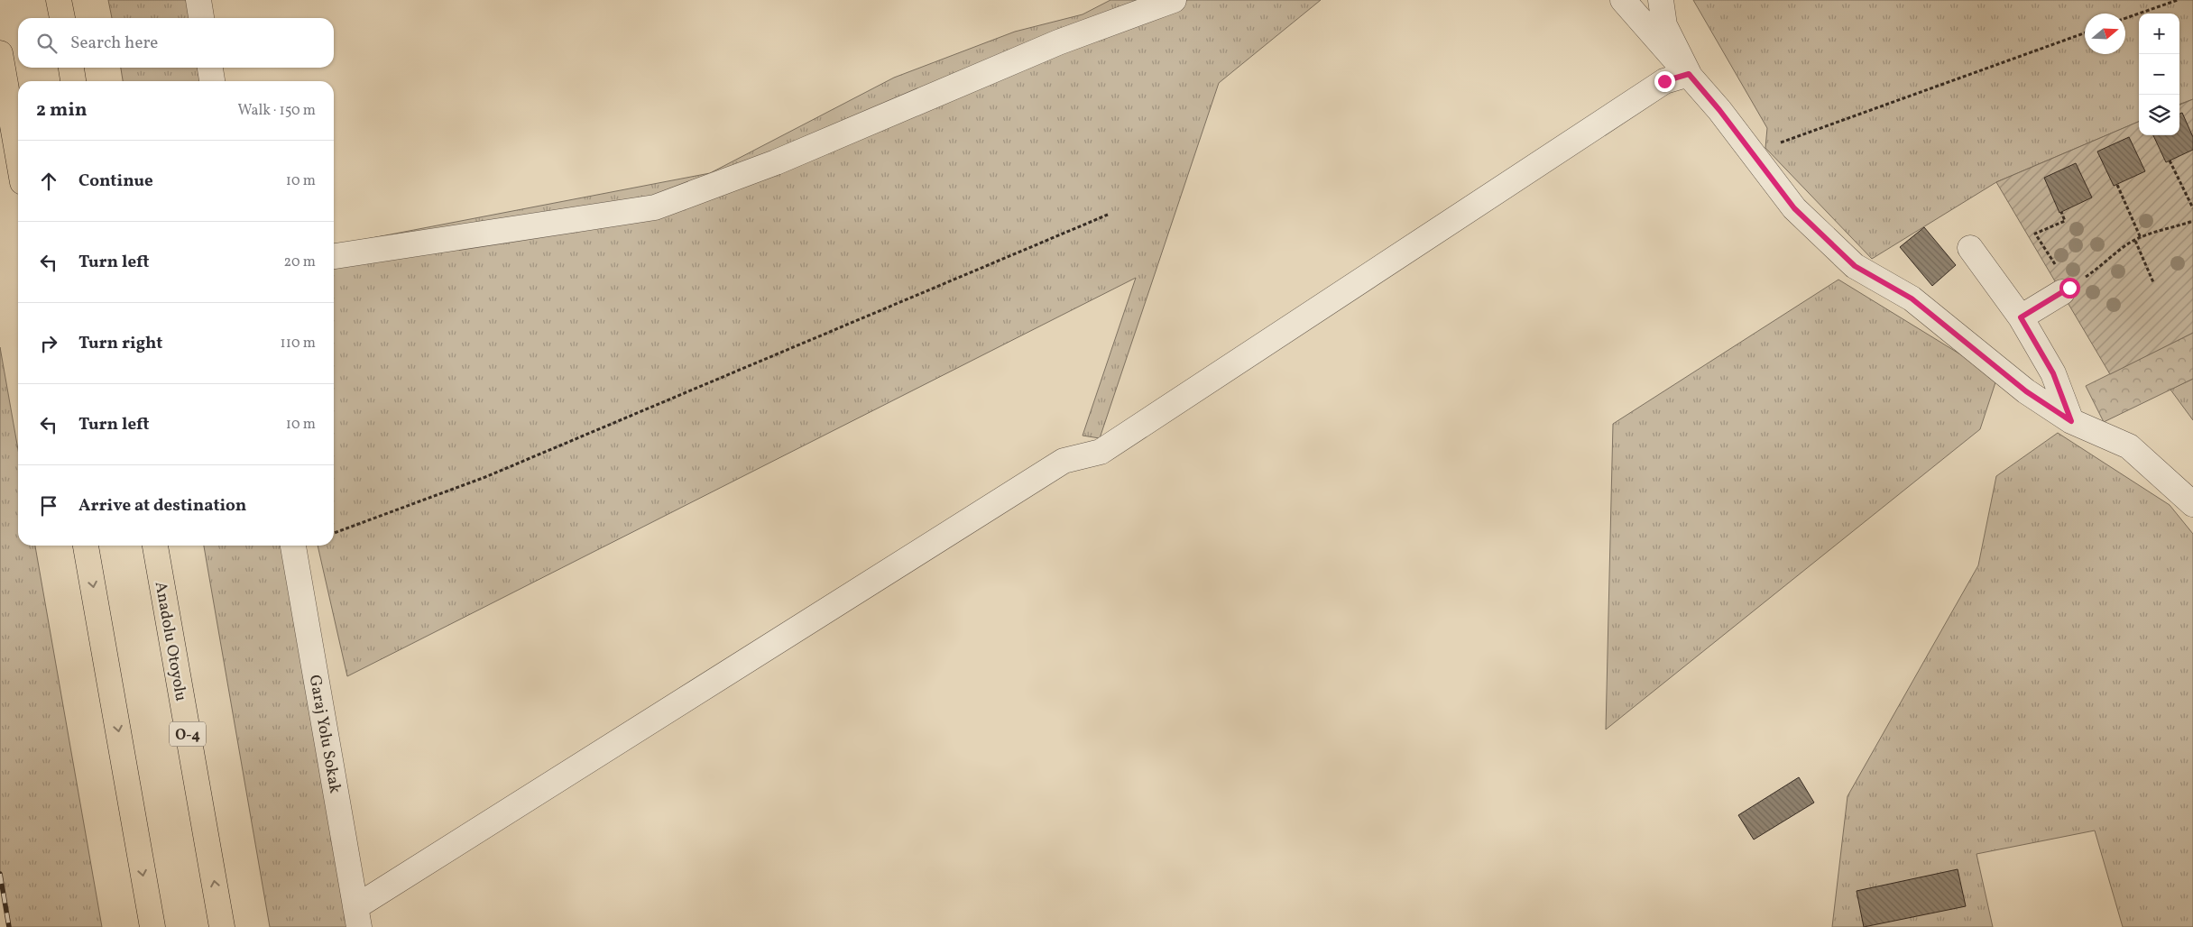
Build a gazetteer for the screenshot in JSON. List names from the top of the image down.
{
  "streets": {
    "highway": ["Anadolu Otoyolu", "O-4"],
    "street": ["Garaj Yolu Sokak"]
  },
  "north": "right",
  "page": {
    "map_buttons": ["+", "−"],
    "search": "Search here",
    "heading": ["2 min", "Walk · 150 m"],
    "list": [
      ["Continue", "10 m"],
      ["Turn left", "20 m"],
      ["Turn right", "110 m"],
      ["Turn left", "10 m"],
      "Arrive at destination"
    ]
  }
}
